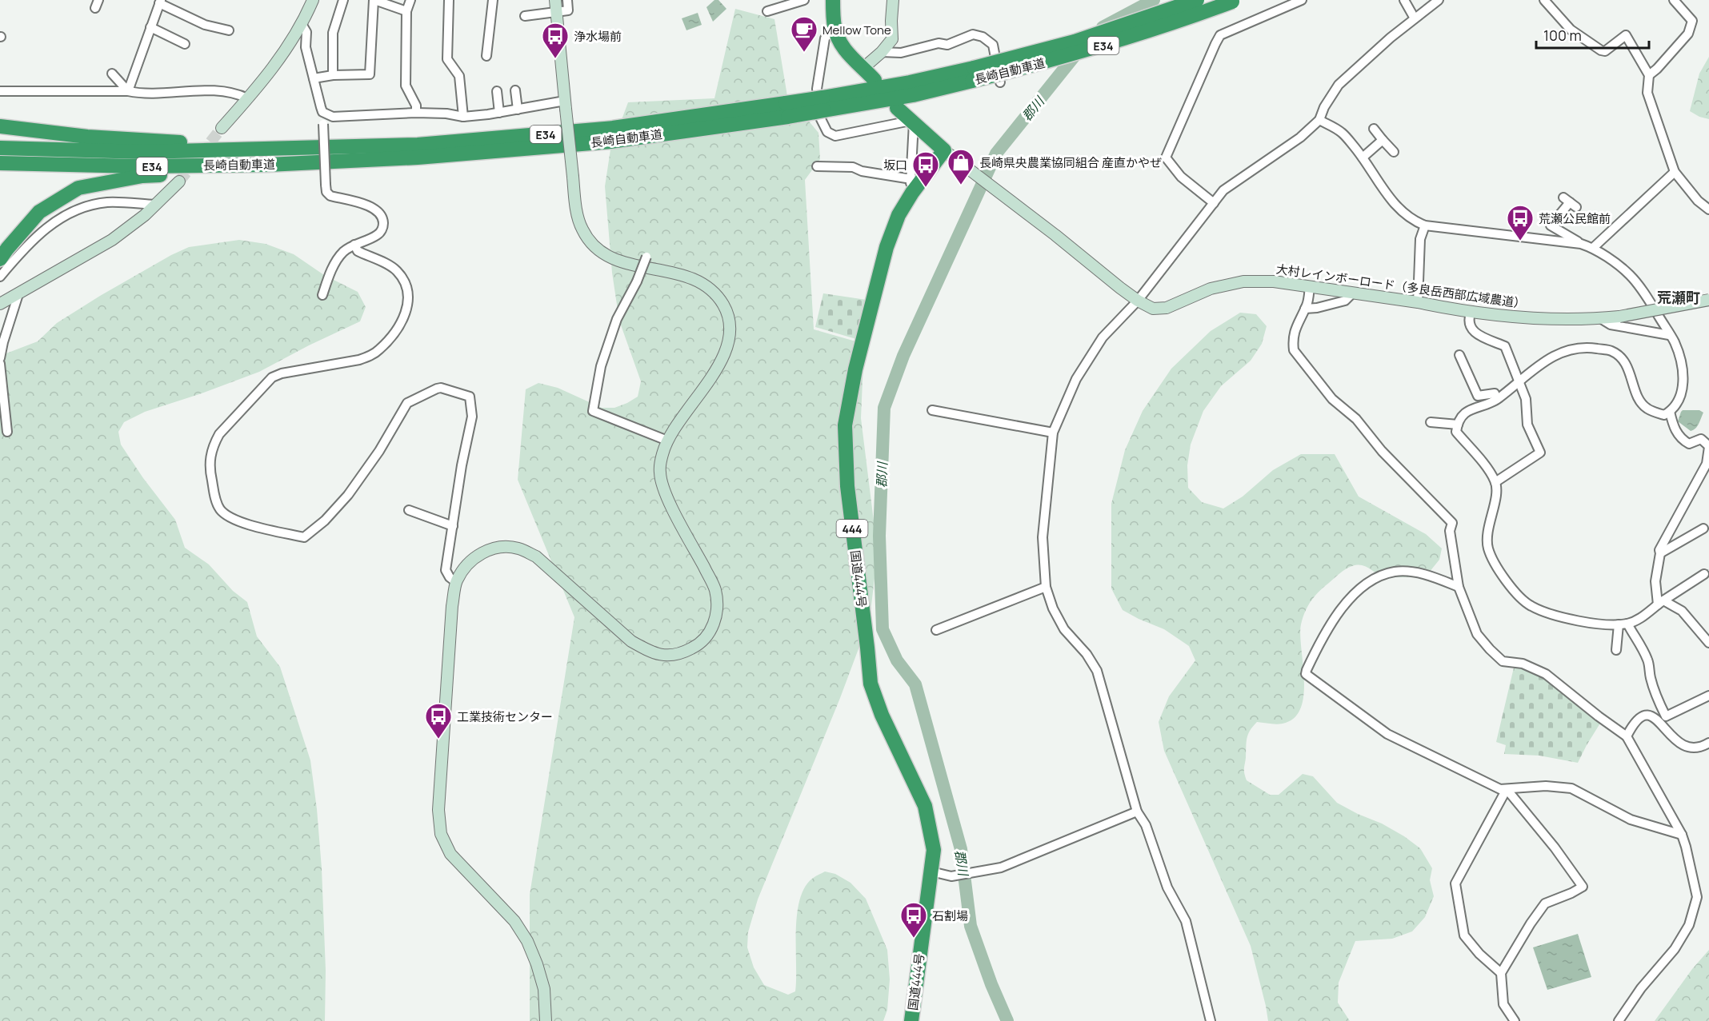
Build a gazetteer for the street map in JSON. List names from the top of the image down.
{
  "streets": {
    "highway": [
      "E34",
      "長崎自動車道",
      "444",
      "国道444号"
    ],
    "street": ["大村レインボーロード（多良岳西部広域農道）"]
  },
  "crossings": [
    ["大村レインボーロード（多良岳西部広域農道）", "国道444号"]
  ],
  "districts": ["荒瀬町"],
  "water": ["郡川"],
  "places": {
    "cafe": ["Mellow Tone"],
    "bus stop": [
      "浄水場前",
      "坂口",
      "荒瀬公民館前",
      "工業技術センター",
      "石割場"
    ],
    "shop": ["長崎県央農業協同組合 産直かやぜ"]
  },
  "scale_bar": "100 m"
}
